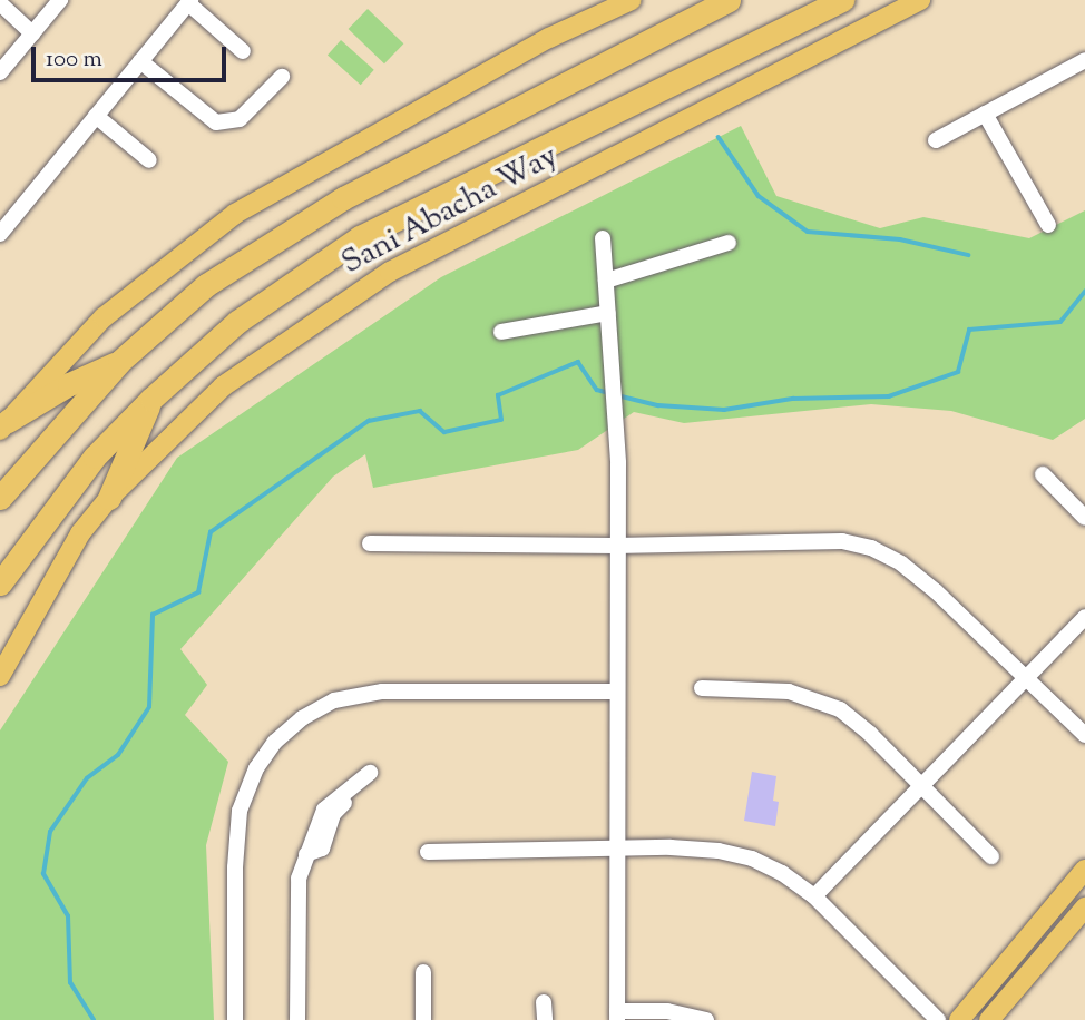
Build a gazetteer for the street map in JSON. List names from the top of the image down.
{
  "streets": {
    "highway": ["Sani Abacha Way"]
  },
  "scale_bar": "100 m"
}
